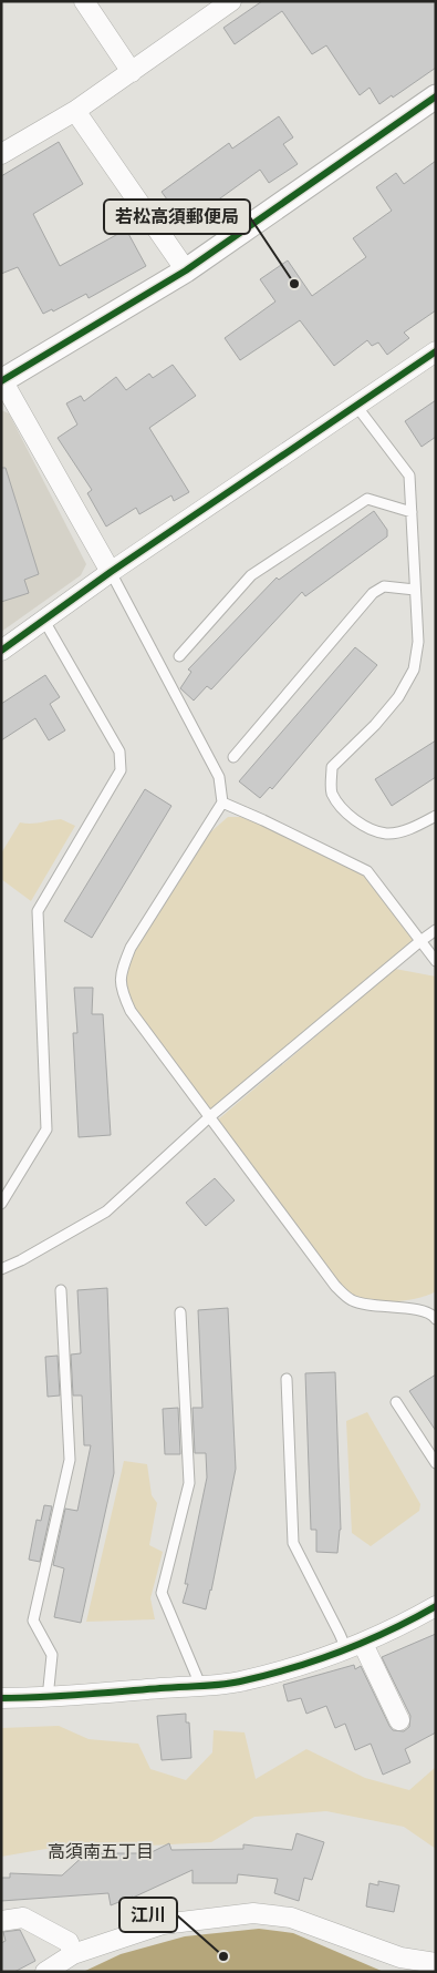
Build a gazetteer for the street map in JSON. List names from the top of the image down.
{
  "districts": ["高須南五丁目"],
  "places": ["若松高須郵便局", "江川"]
}
